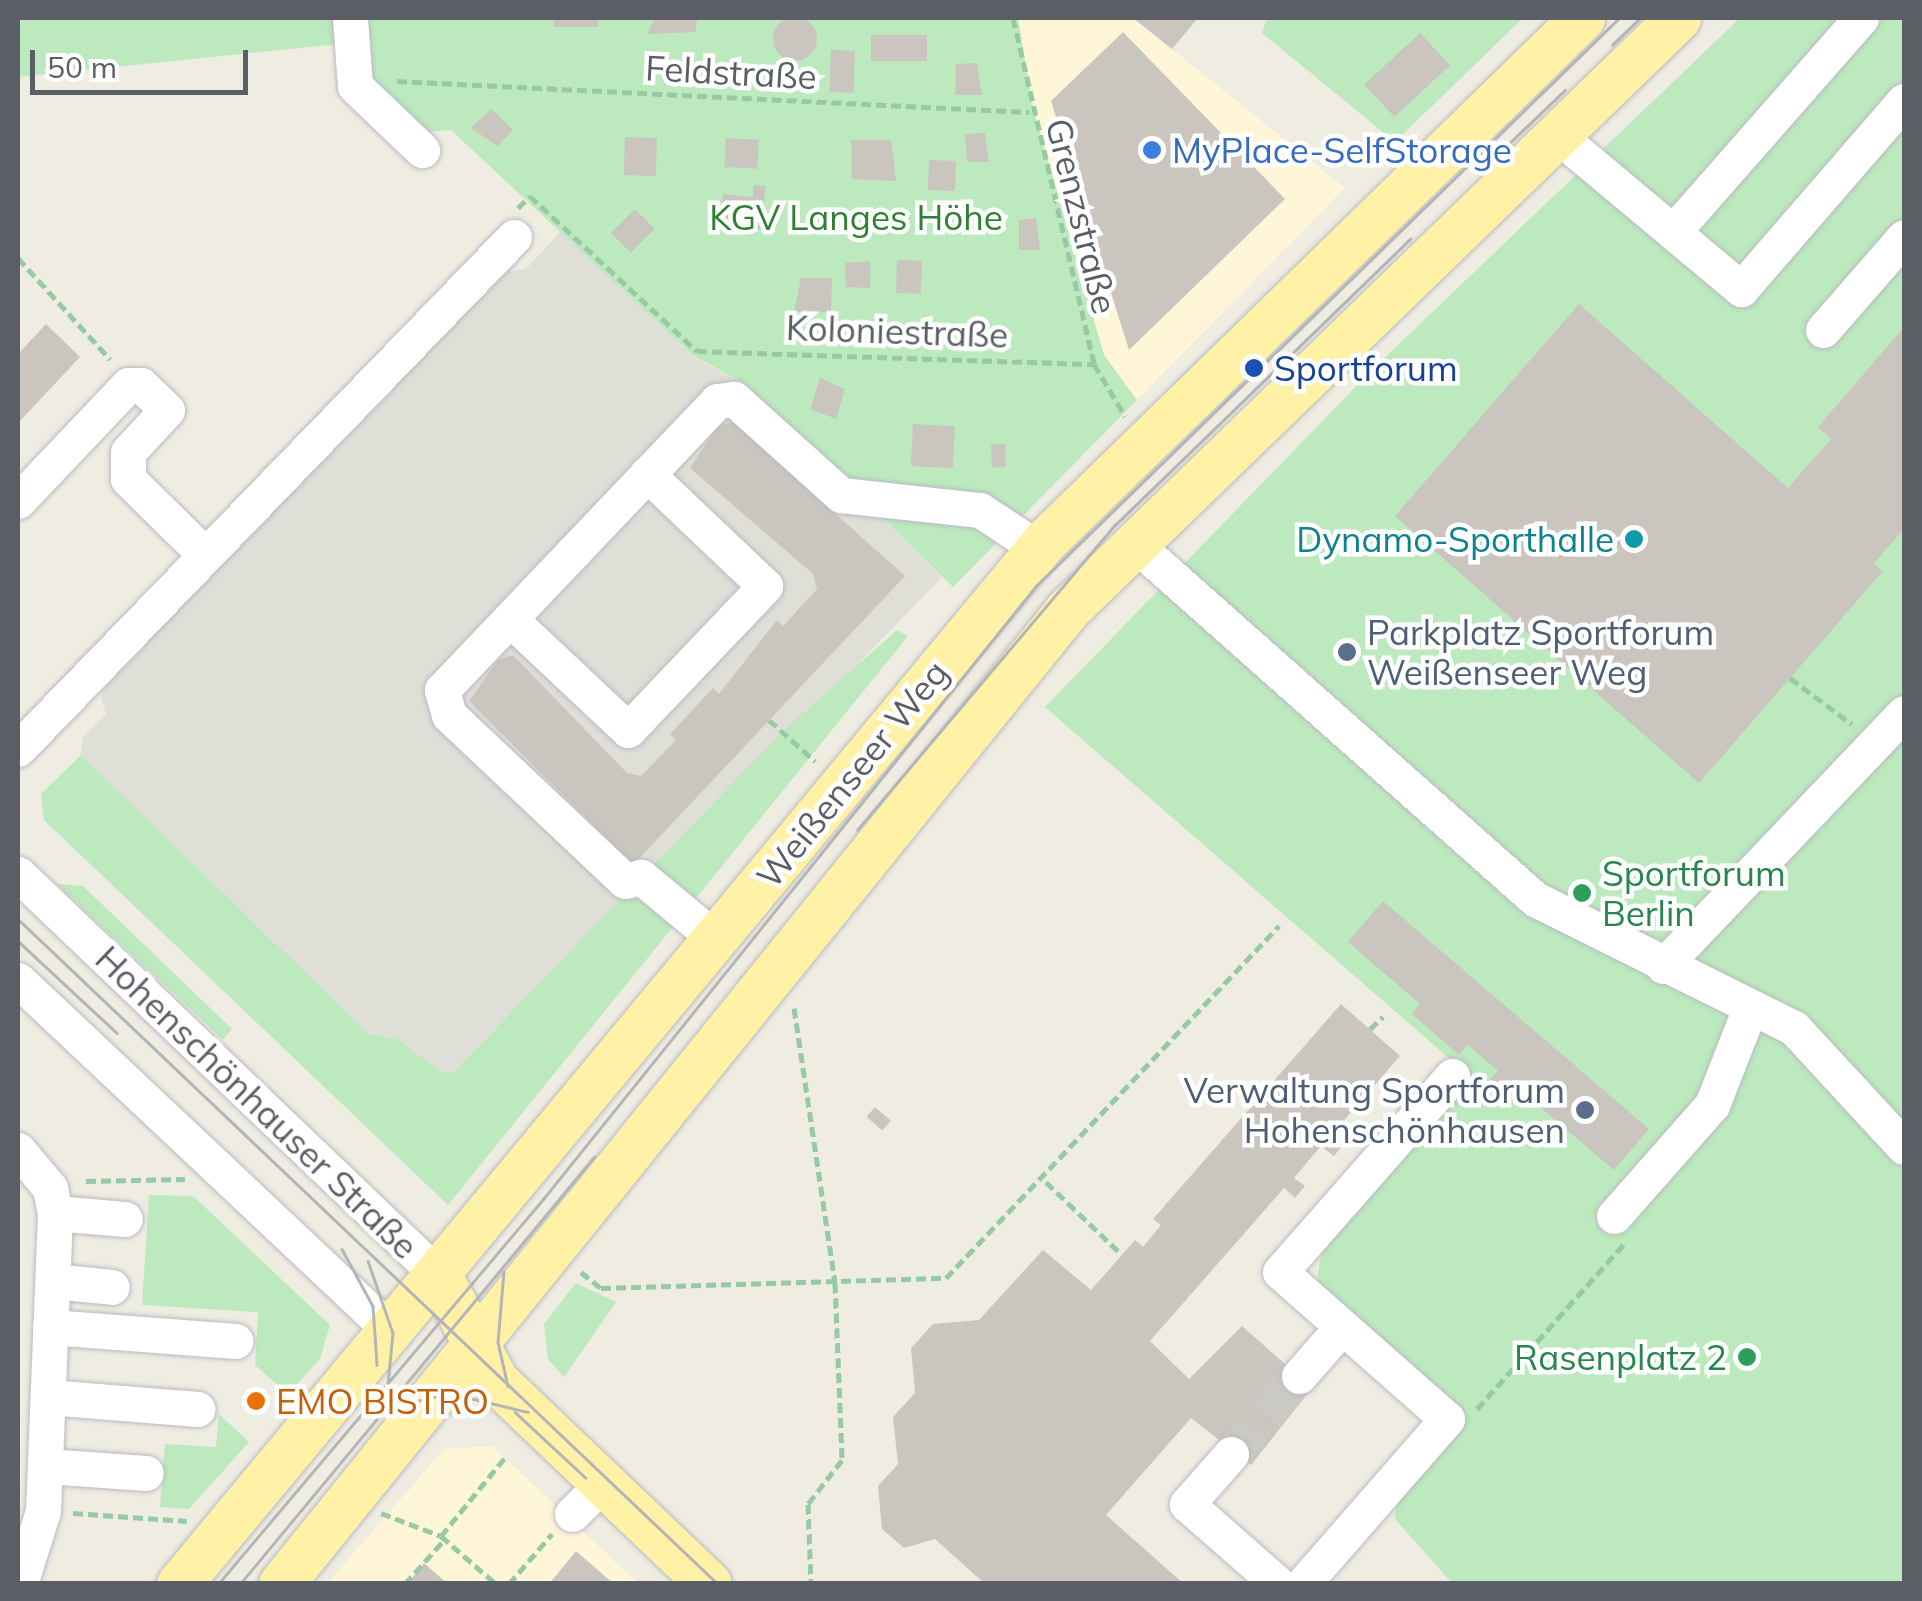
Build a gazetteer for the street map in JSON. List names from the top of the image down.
{
  "streets": {
    "main road": ["Weißenseer Weg", "Hohenschönhauser Straße"],
    "path": ["Feldstraße", "Grenzstraße", "Koloniestraße"]
  },
  "crossings": [
    ["Feldstraße", "Grenzstraße"],
    ["Grenzstraße", "Koloniestraße"],
    ["Weißenseer Weg", "Hohenschönhauser Straße"]
  ],
  "parks": ["KGV Langes Höhe"],
  "places": [
    "MyPlace-SelfStorage",
    "Sportforum",
    "Dynamo-Sporthalle",
    "Parkplatz Sportforum Weißenseer Weg",
    "Sportforum Berlin",
    "Verwaltung Sportforum Hohenschönhausen",
    "Rasenplatz 2",
    "EMO BISTRO"
  ],
  "scale_bar": "50 m"
}
